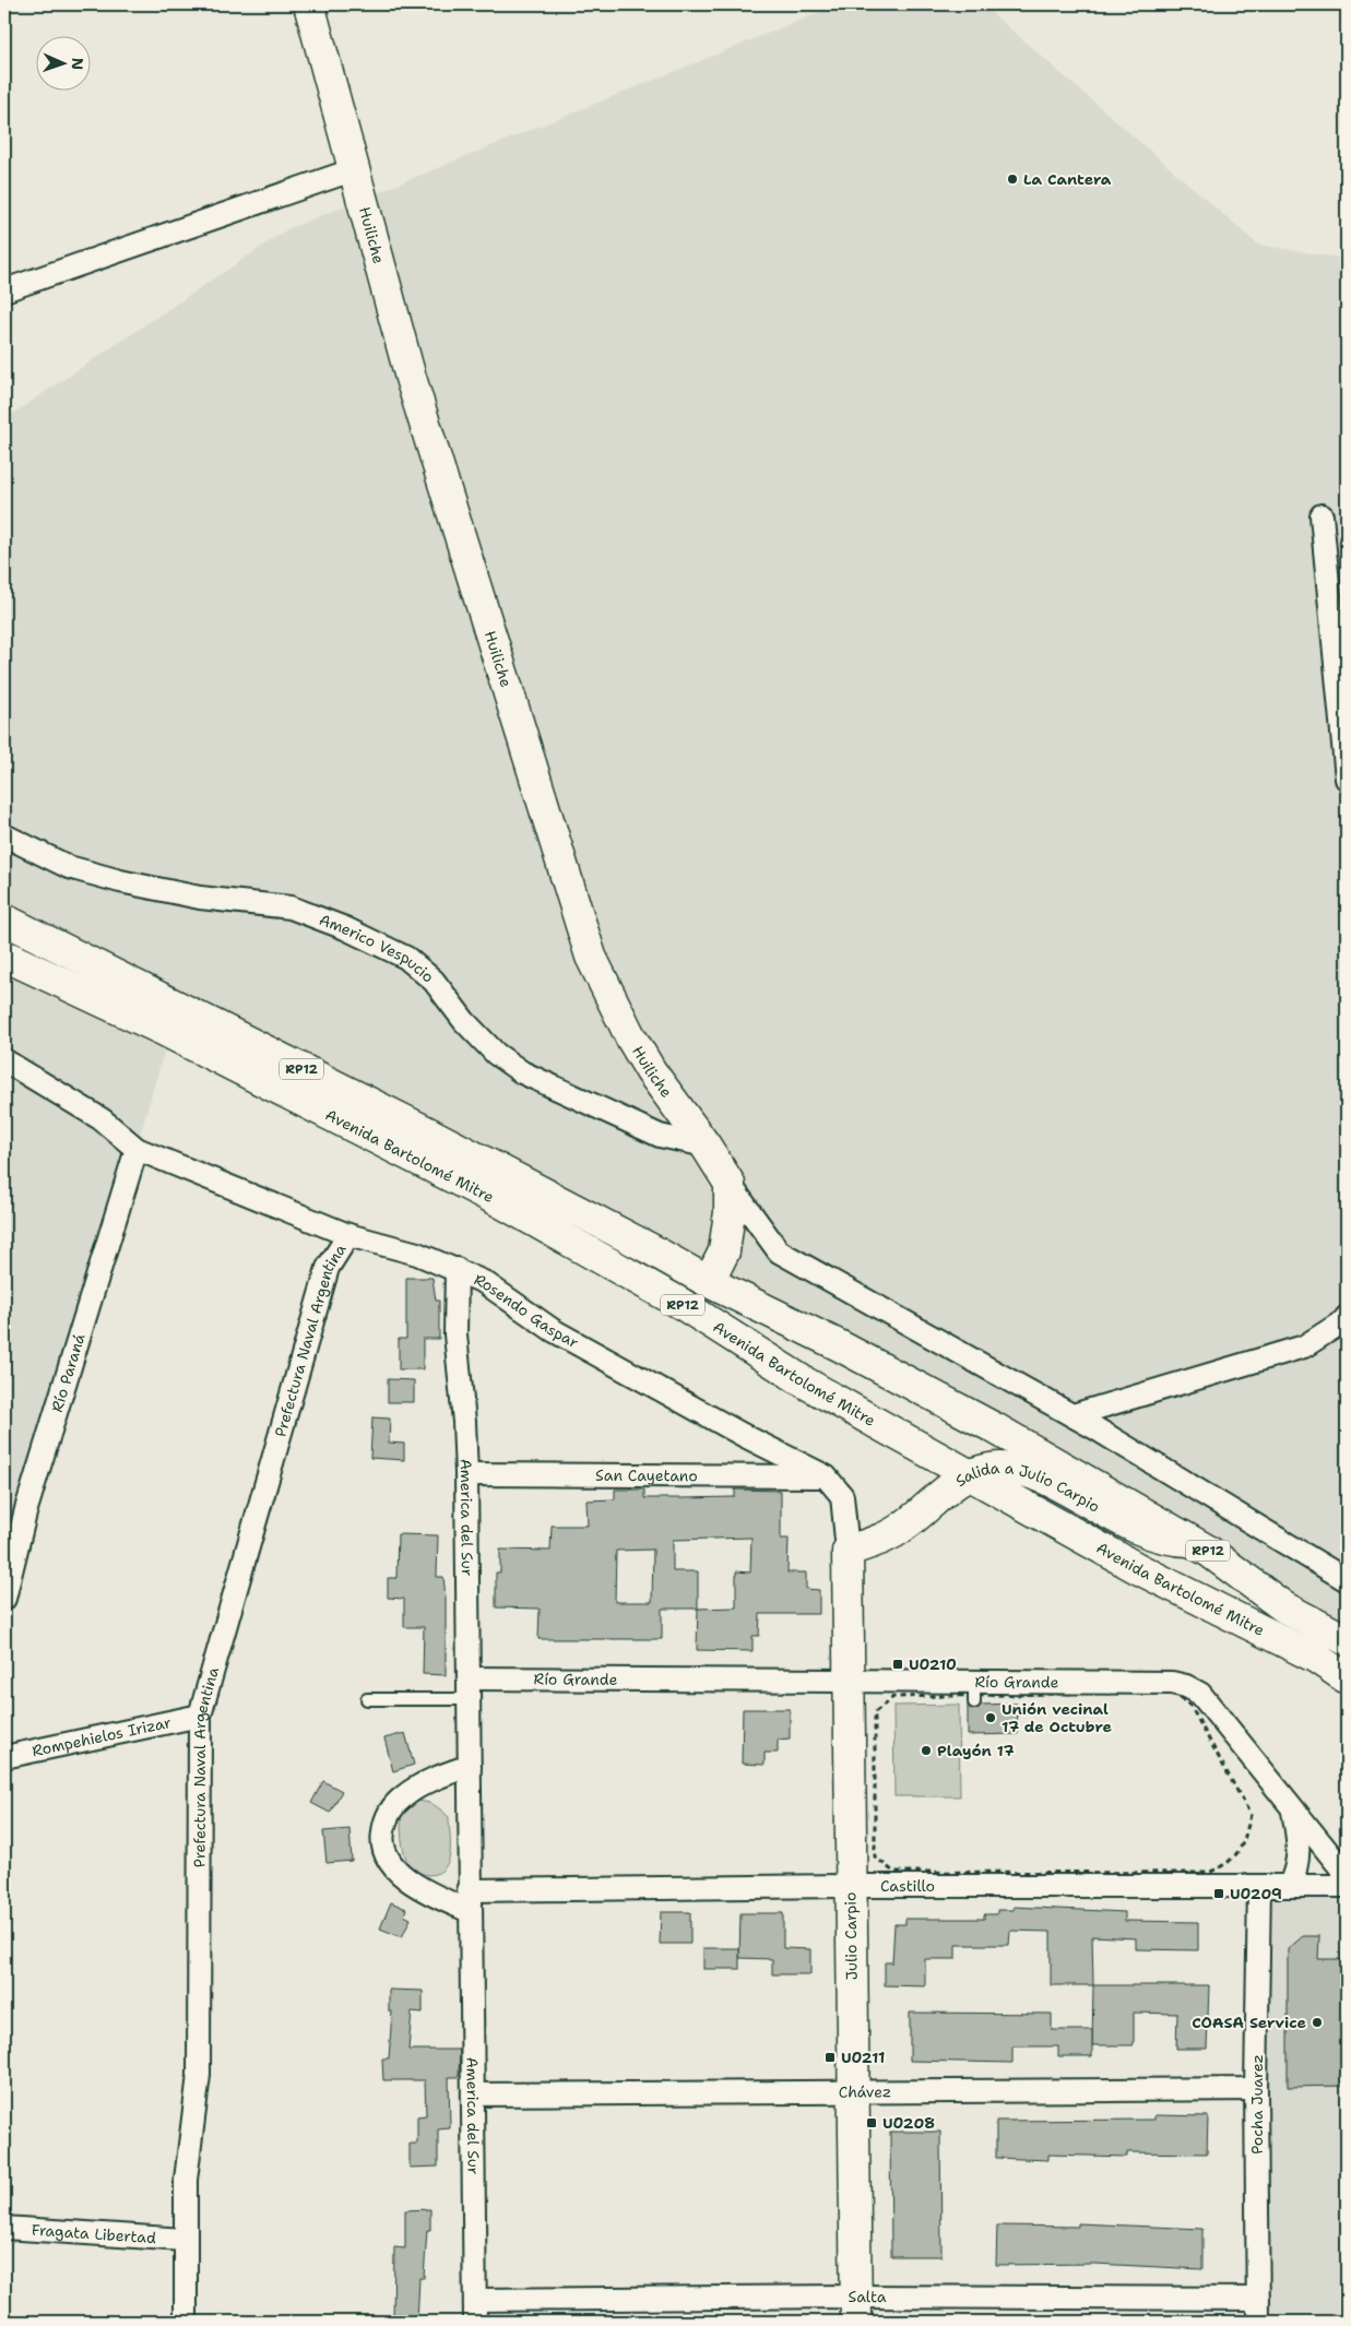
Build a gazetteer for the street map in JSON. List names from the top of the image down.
{
  "streets": {
    "main road": [
      "Huiliche",
      "RP12",
      "Avenida Bartolomé Mitre",
      "Salida a Julio Carpio",
      "Julio Carpio"
    ],
    "street": [
      "Americo Vespucio",
      "Rosendo Gaspar",
      "Prefectura Naval Argentina",
      "Río Paraná",
      "San Cayetano",
      "America del Sur",
      "Río Grande",
      "Rompehielos Irizar",
      "Castillo",
      "Chávez",
      "Pocha Juarez",
      "Fragata Libertad",
      "Salta"
    ]
  },
  "crossings": [
    ["Huiliche", "Americo Vespucio"],
    ["Avenida Bartolomé Mitre", "Salida a Julio Carpio"],
    ["Rosendo Gaspar", "Prefectura Naval Argentina"],
    ["Rosendo Gaspar", "Río Paraná"],
    ["Rosendo Gaspar", "San Cayetano"],
    ["Rosendo Gaspar", "Salida a Julio Carpio"],
    ["Rosendo Gaspar", "America del Sur"],
    ["Rosendo Gaspar", "Julio Carpio"],
    ["Prefectura Naval Argentina", "Rompehielos Irizar"],
    ["Prefectura Naval Argentina", "Fragata Libertad"],
    ["San Cayetano", "America del Sur"],
    ["Salida a Julio Carpio", "Julio Carpio"],
    ["America del Sur", "Río Grande"],
    ["America del Sur", "Castillo"],
    ["America del Sur", "Chávez"],
    ["America del Sur", "Salta"],
    ["Río Grande", "Julio Carpio"],
    ["Castillo", "Julio Carpio"],
    ["Castillo", "Pocha Juarez"],
    ["Julio Carpio", "Chávez"],
    ["Julio Carpio", "Salta"],
    ["Chávez", "Pocha Juarez"],
    ["Pocha Juarez", "Salta"]
  ],
  "places": {
    "other": [
      "La Cantera",
      "Unión vecinal 17 de Octubre",
      "Playón 17",
      "COASA Service"
    ],
    "transit": [
      "U0210",
      "U0209",
      "U0211",
      "U0208"
    ]
  },
  "north": "right"
}
